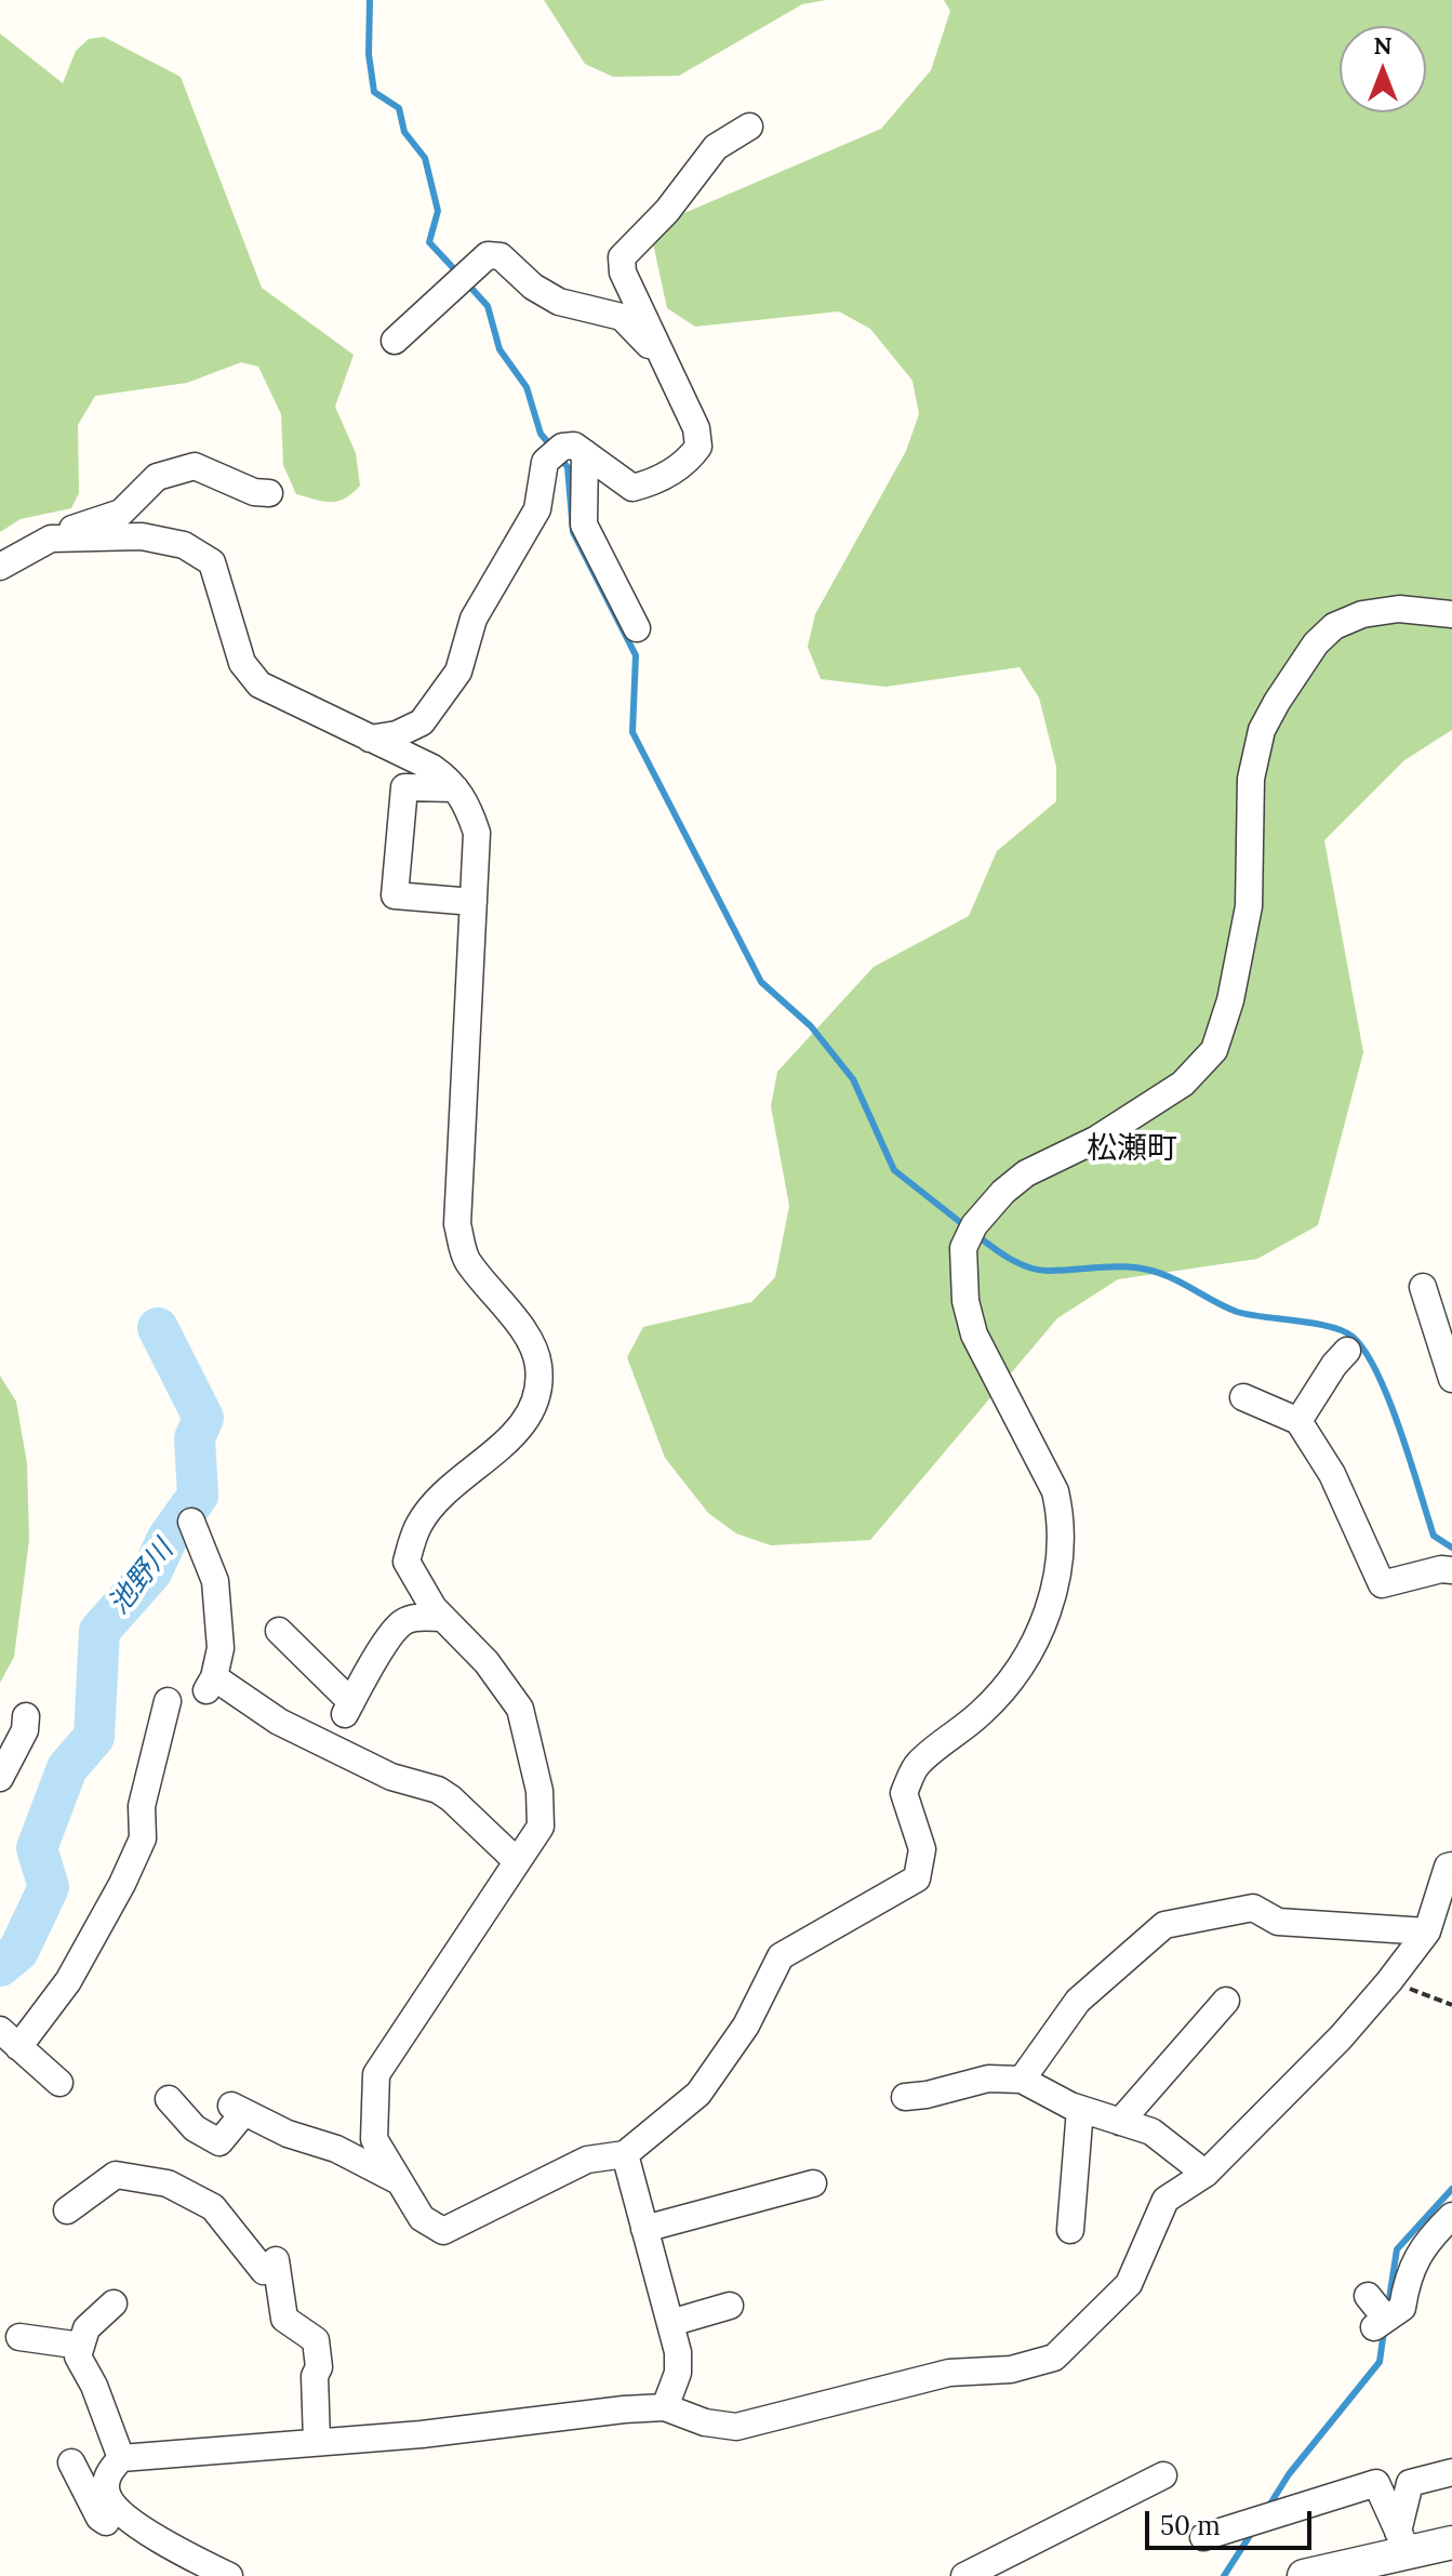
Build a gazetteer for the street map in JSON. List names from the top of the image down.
{
  "districts": ["松瀬町"],
  "water": ["池野川"],
  "scale_bar": "50 m",
  "north": "top"
}
